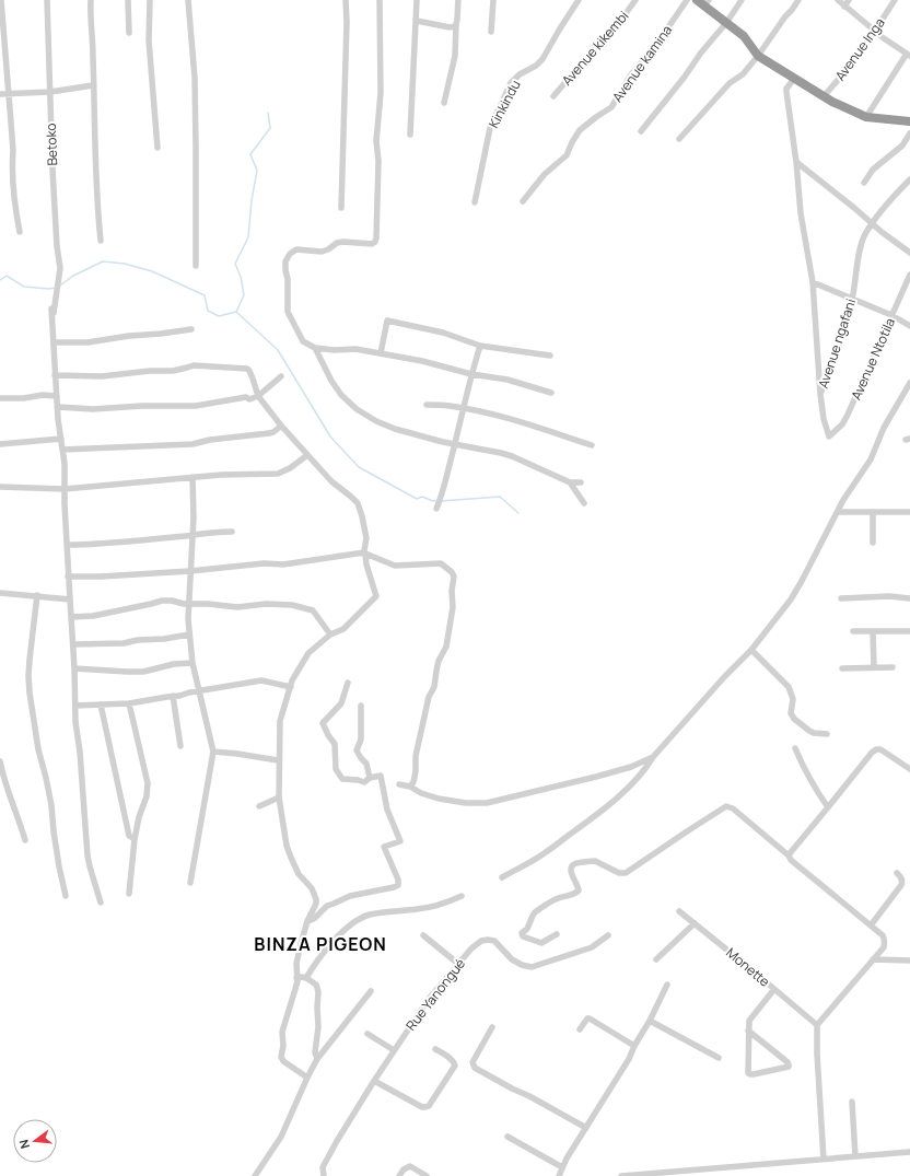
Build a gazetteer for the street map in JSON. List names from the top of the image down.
{
  "streets": {
    "street": [
      "Avenue kikembi",
      "Avenue Inga",
      "Avenue kamina",
      "Kinkindu",
      "Betoko",
      "Avenue ngafani",
      "Avenue Ntotila",
      "Monette",
      "Rue Yanongué"
    ]
  },
  "crossings": [
    ["Avenue ngafani", "Avenue Ntotila"]
  ],
  "districts": ["BINZA PIGEON"],
  "north": "left"
}
